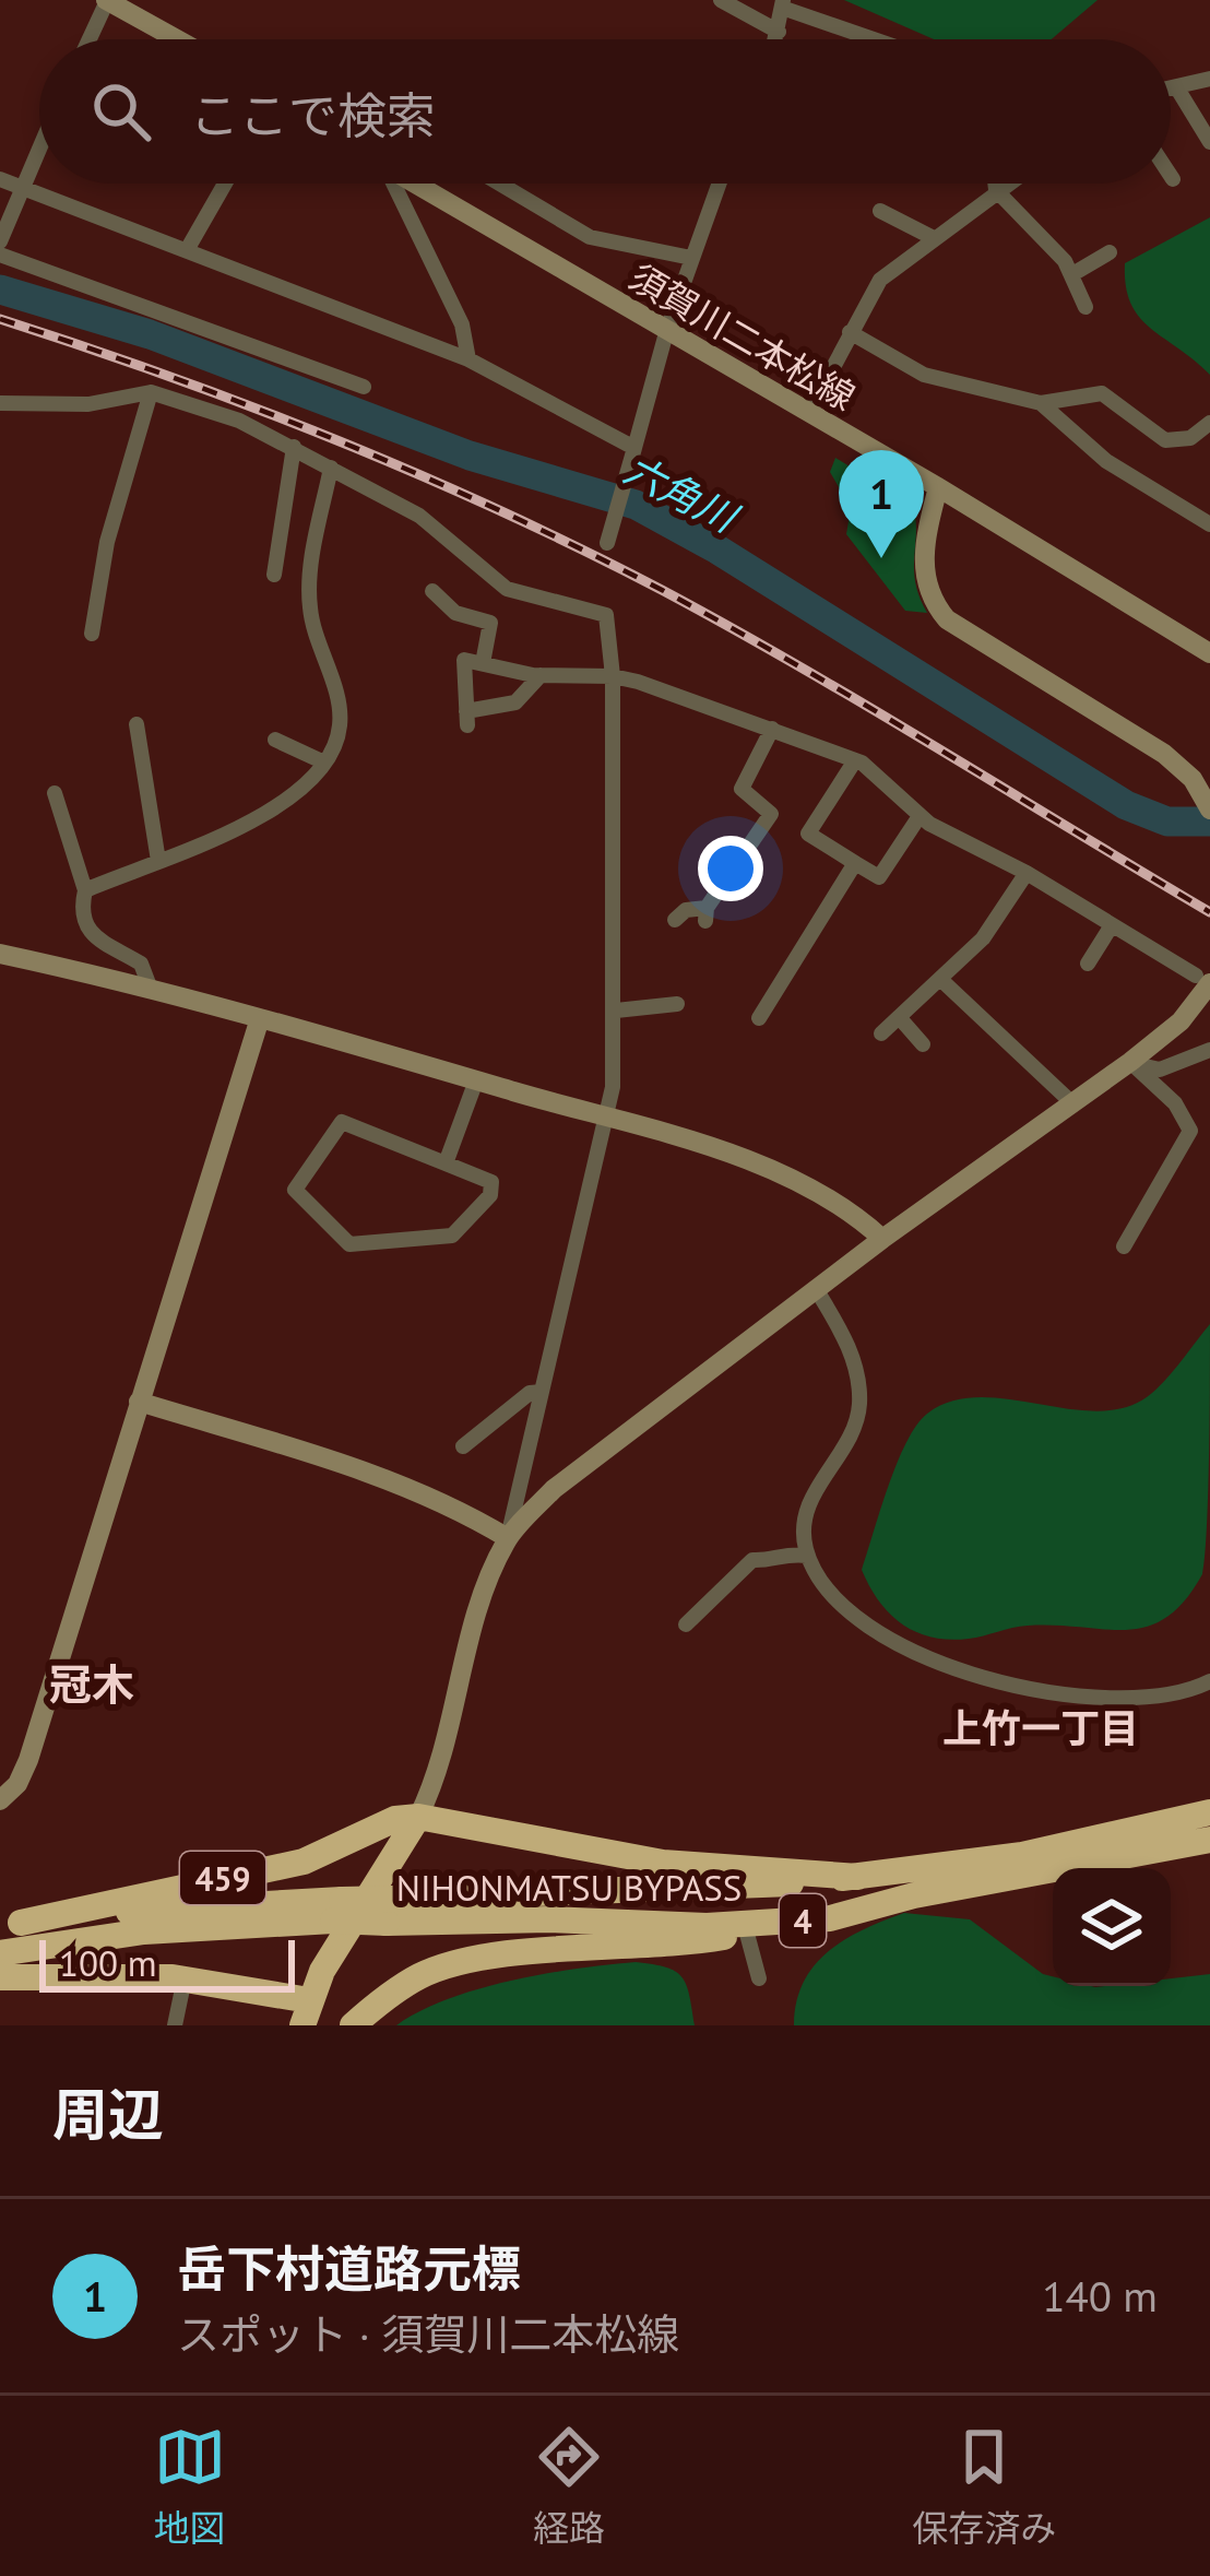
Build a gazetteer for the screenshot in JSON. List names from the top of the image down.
{
  "streets": {
    "highway": ["459", "NIHONMATSU BYPASS", "4"],
    "street": ["須賀川二本松線"]
  },
  "crossings": [
    ["459", "NIHONMATSU BYPASS"]
  ],
  "districts": ["冠木", "上竹一丁目"],
  "water": ["六角川"],
  "scale_bar": "100 m",
  "page": {
    "search": "ここで検索",
    "pins": "1",
    "scale": "100 m",
    "heading": "周辺",
    "list": [
      {
        "mark": "1",
        "name": "岳下村道路元標",
        "note": "スポット · 須賀川二本松線",
        "value": "140 m"
      }
    ],
    "nav": ["地図", "経路", "保存済み"]
  }
}
